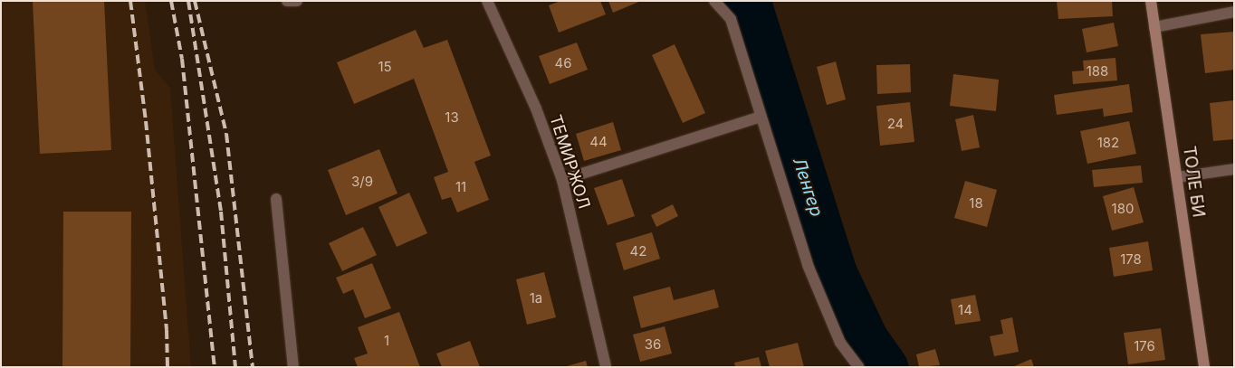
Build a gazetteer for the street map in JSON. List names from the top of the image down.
{
  "streets": {
    "main road": ["ТОЛЕ БИ"],
    "street": ["ТЕМИРЖОЛ"]
  },
  "water": ["Ленгер"],
  "house_numbers": [
    "46",
    "15",
    "188",
    "13",
    "24",
    "44",
    "182",
    "3/9",
    "11",
    "18",
    "180",
    "42",
    "178",
    "1а",
    "14",
    "1",
    "36",
    "176"
  ]
}
